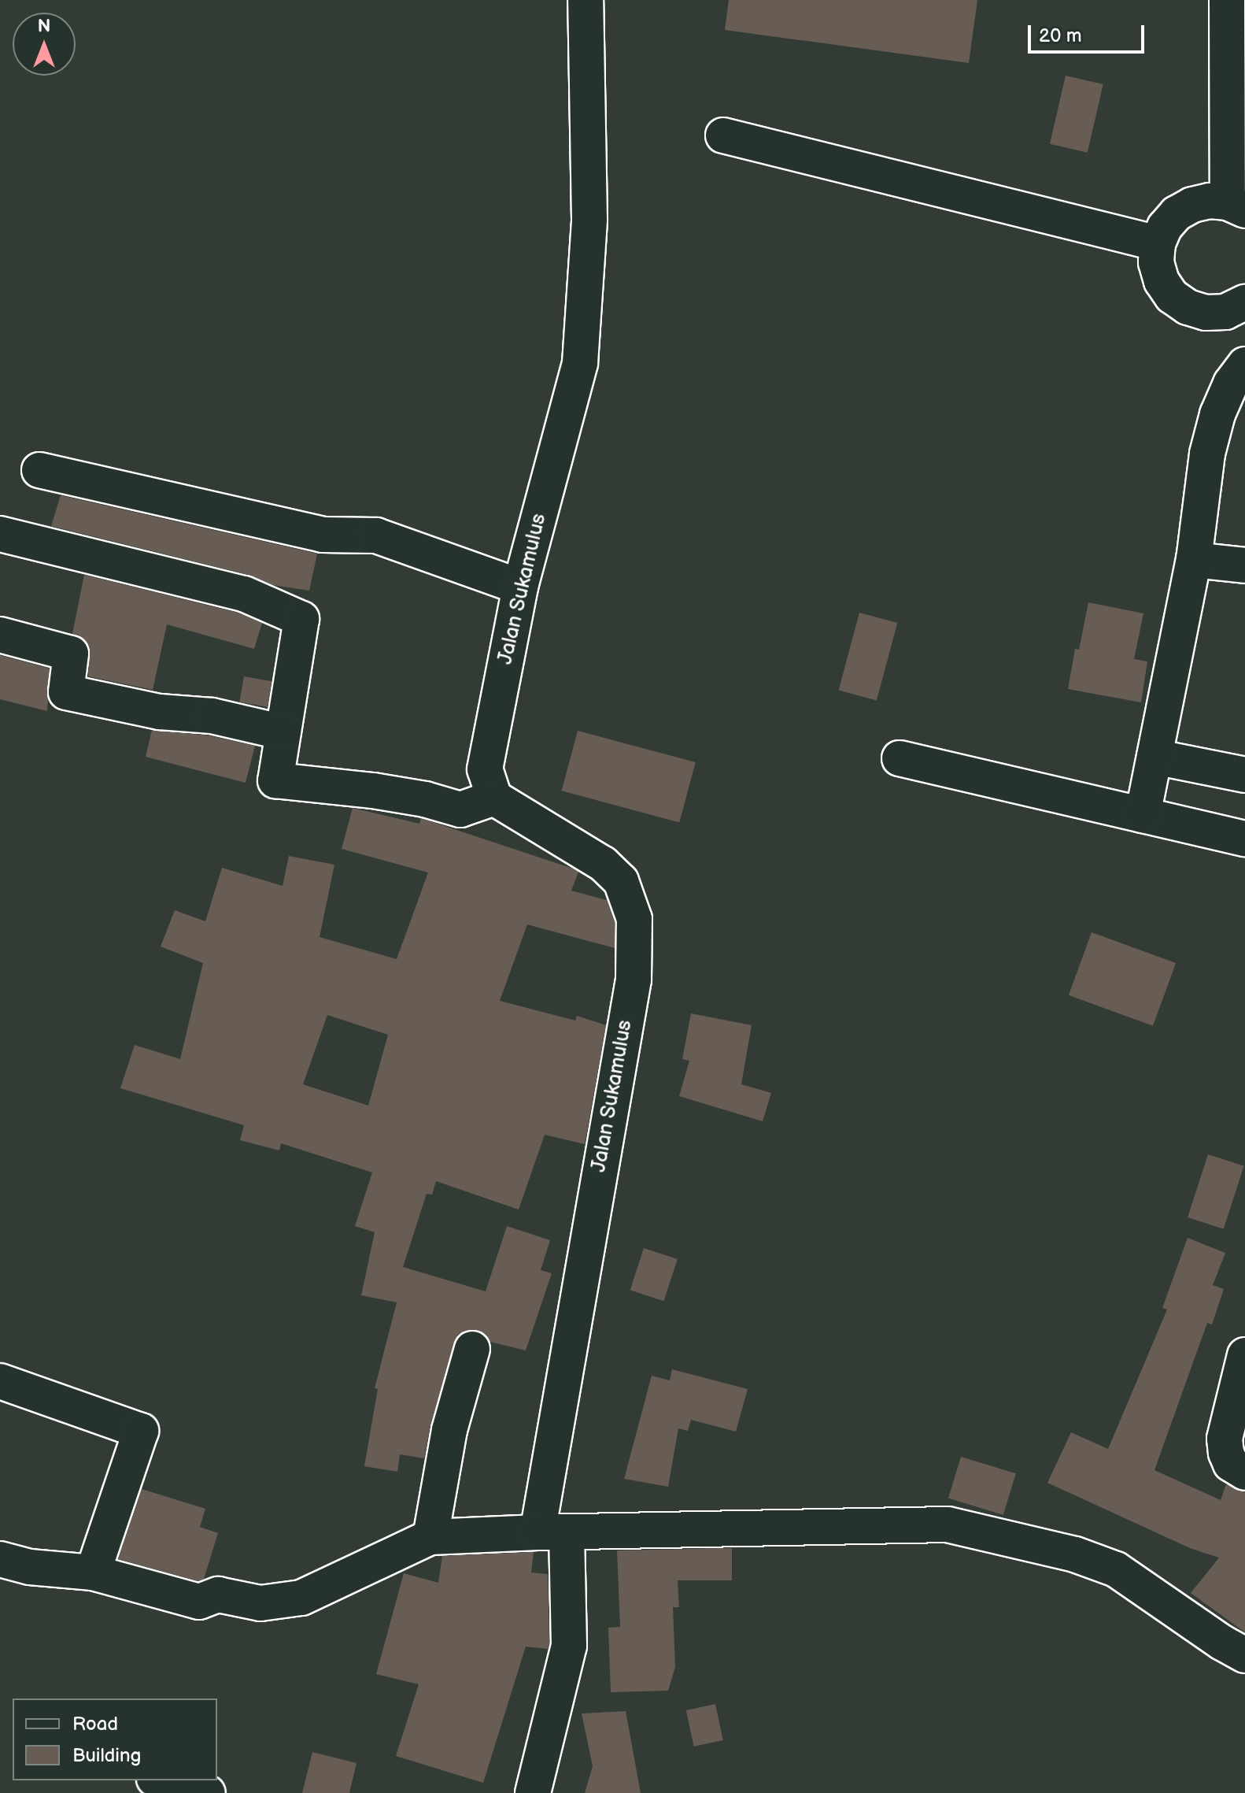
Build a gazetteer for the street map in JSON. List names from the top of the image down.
{
  "streets": {
    "street": ["Jalan Sukamulus"]
  },
  "legend": ["Road", "Building"],
  "scale_bar": "20 m",
  "north": "top"
}
